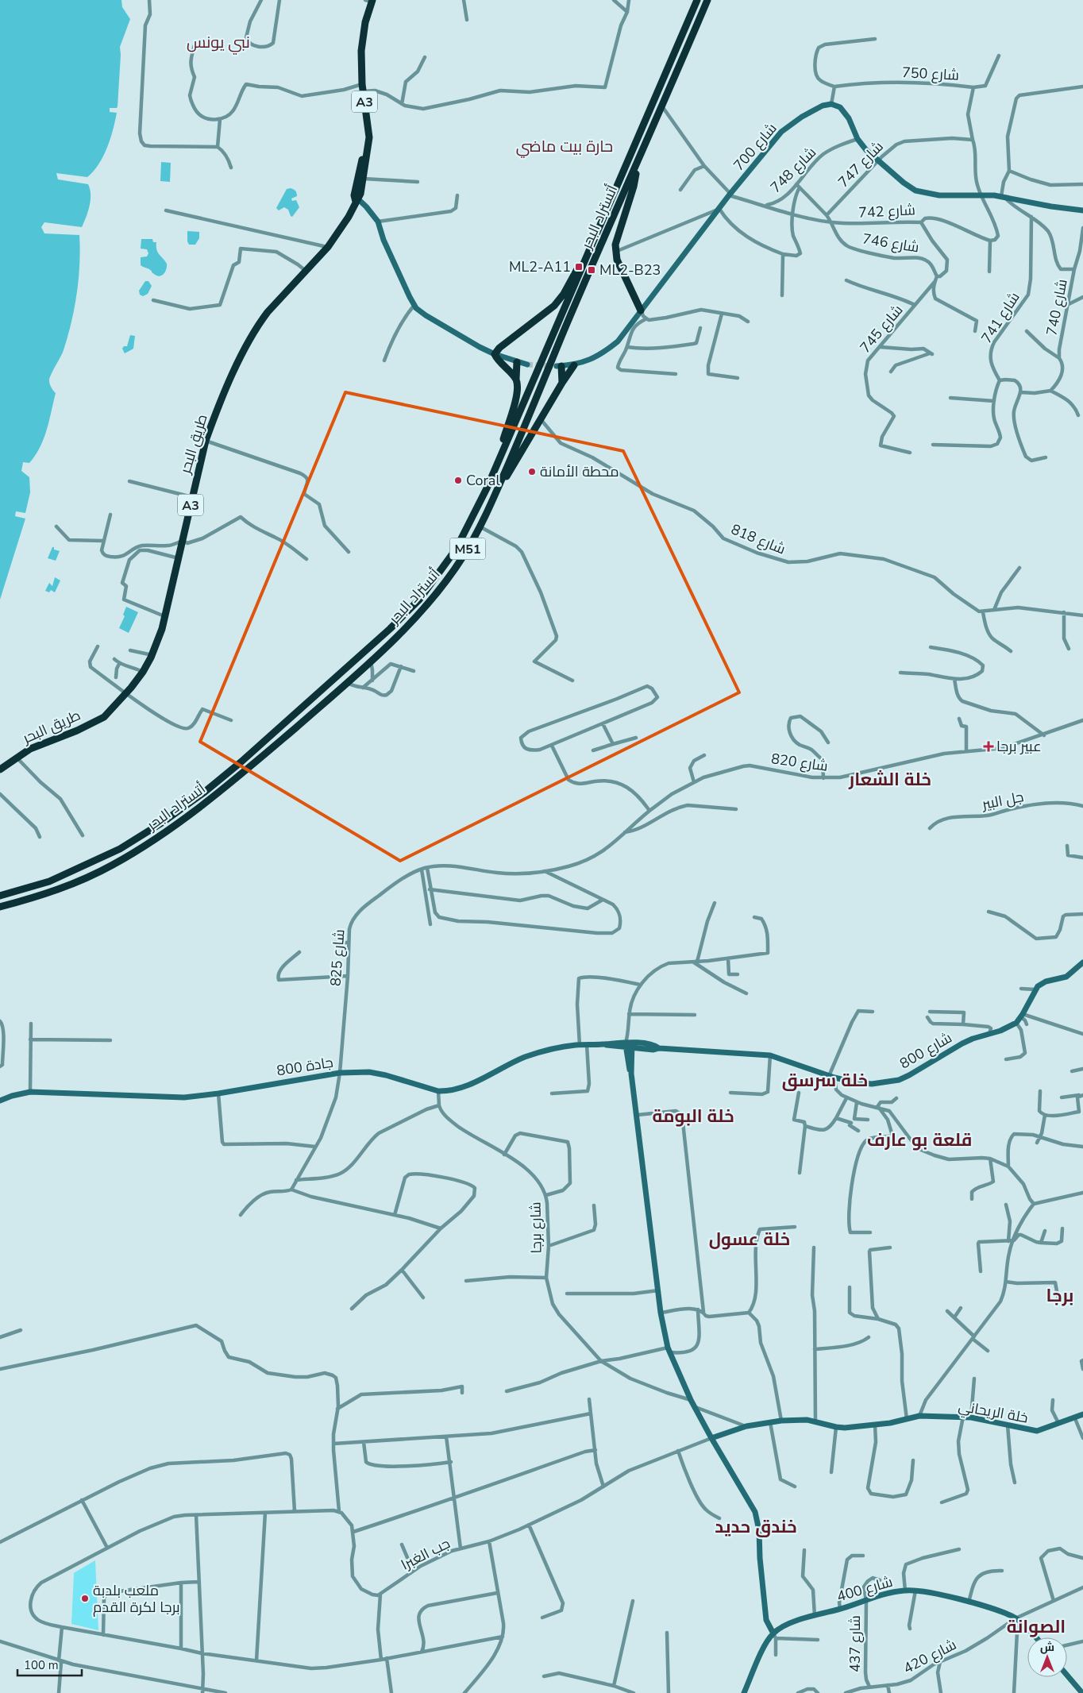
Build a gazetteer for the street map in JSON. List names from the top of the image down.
{
  "streets": {
    "highway": [
      "A3",
      "أتستراد البحر",
      "طريق البحر",
      "M51"
    ],
    "main road": [
      "شارع 700",
      "شارع 800",
      "جادة 800",
      "خلة الريحاني",
      "شارع 400"
    ],
    "street": [
      "شارع 750",
      "شارع 747",
      "شارع 748",
      "شارع 742",
      "شارع 746",
      "شارع 740",
      "شارع 741",
      "شارع 745",
      "شارع 818",
      "شارع 820",
      "جل البير",
      "شارع 825",
      "شارع برجا",
      "جب الغبرا",
      "شارع 437",
      "شارع 420"
    ]
  },
  "crossings": [
    ["شارع 750", "شارع 747"],
    ["شارع 700", "شارع 742"],
    ["شارع 747", "شارع 746"],
    ["شارع 748", "شارع 742"],
    ["شارع 742", "شارع 746"],
    ["شارع 746", "شارع 745"],
    ["شارع 740", "شارع 741"],
    ["شارع 820", "شارع 825"],
    ["شارع 825", "جادة 800"],
    ["شارع 800", "جادة 800"],
    ["خلة الريحاني", "جب الغبرا"],
    ["شارع 400", "شارع 437"],
    ["شارع 400", "شارع 420"],
    ["شارع 437", "شارع 420"]
  ],
  "districts": [
    "نبي يونس",
    "حارة بيت ماضي",
    "خلة الشعار",
    "خلة سرسق",
    "خلة البومة",
    "قلعة بو عارف",
    "خلة عسول",
    "برجا",
    "خندق حديد",
    "الصوانة"
  ],
  "places": {
    "transit": ["ML2-A11", "ML2-B23"],
    "other": ["محطة الأمانة", "Coral", "ملعب بلدبة برجا لكرة القدم"],
    "health": ["عبير برجا"]
  },
  "scale_bar": "100 m",
  "north": "top"
}
